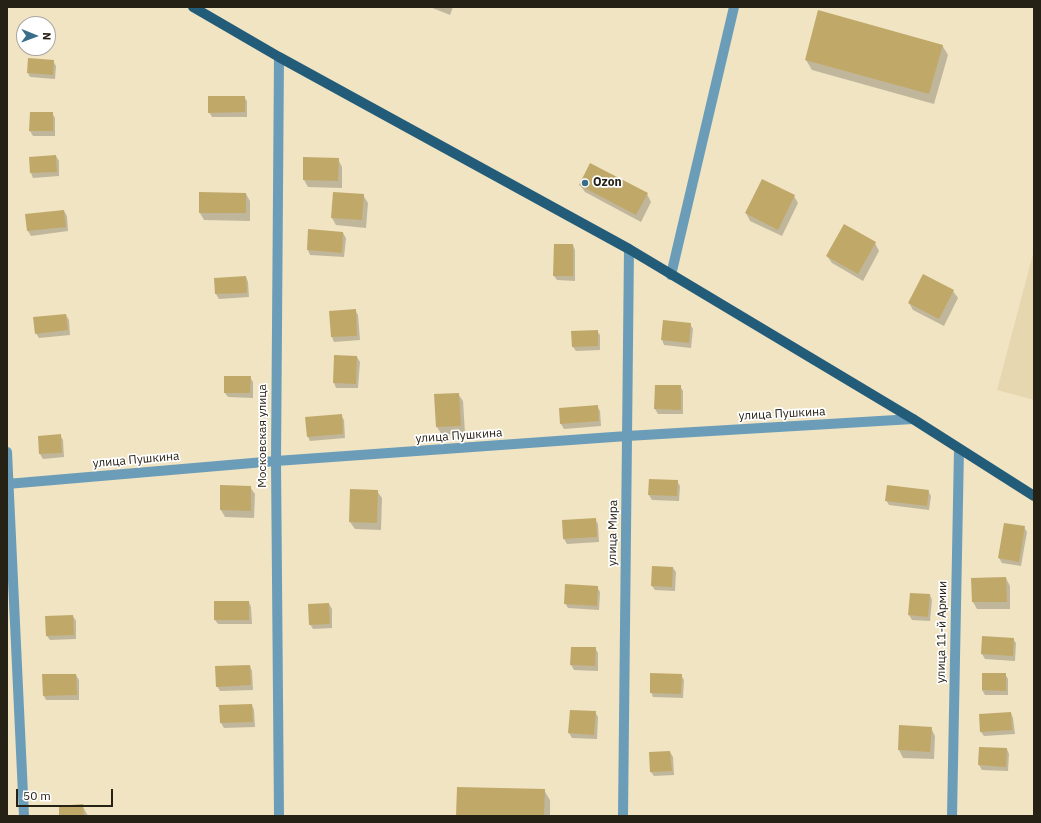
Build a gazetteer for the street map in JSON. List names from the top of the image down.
{
  "streets": {
    "street": [
      "улица Пушкина",
      "Московская улица",
      "улица Мира",
      "улица 11-й Армии"
    ]
  },
  "crossings": [
    ["улица Пушкина", "Московская улица"],
    ["улица Пушкина", "улица Мира"]
  ],
  "places": ["Ozon"],
  "scale_bar": "50 m",
  "north": "right"
}
